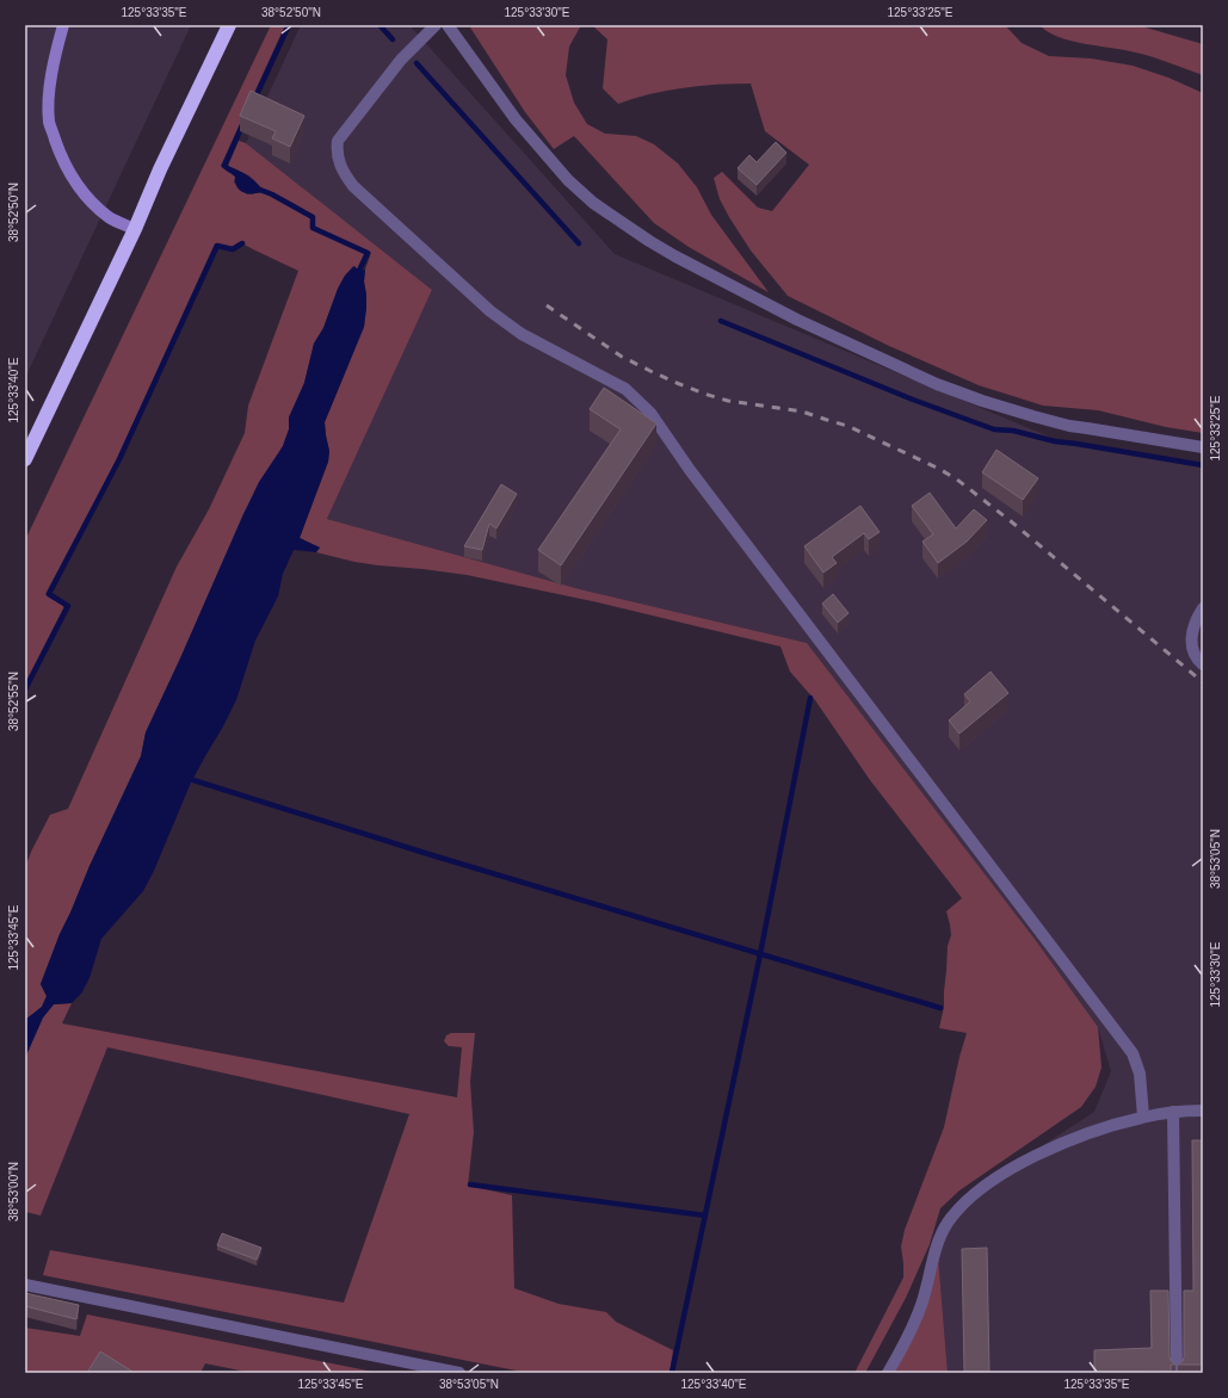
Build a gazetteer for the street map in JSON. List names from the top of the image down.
{
  "coordinates": [
    "125°33'35\"E",
    "38°52'50\"N",
    "125°33'30\"E",
    "125°33'25\"E",
    "125°33'40\"E",
    "38°52'55\"N",
    "38°53'05\"N",
    "125°33'45\"E",
    "38°53'00\"N"
  ]
}
